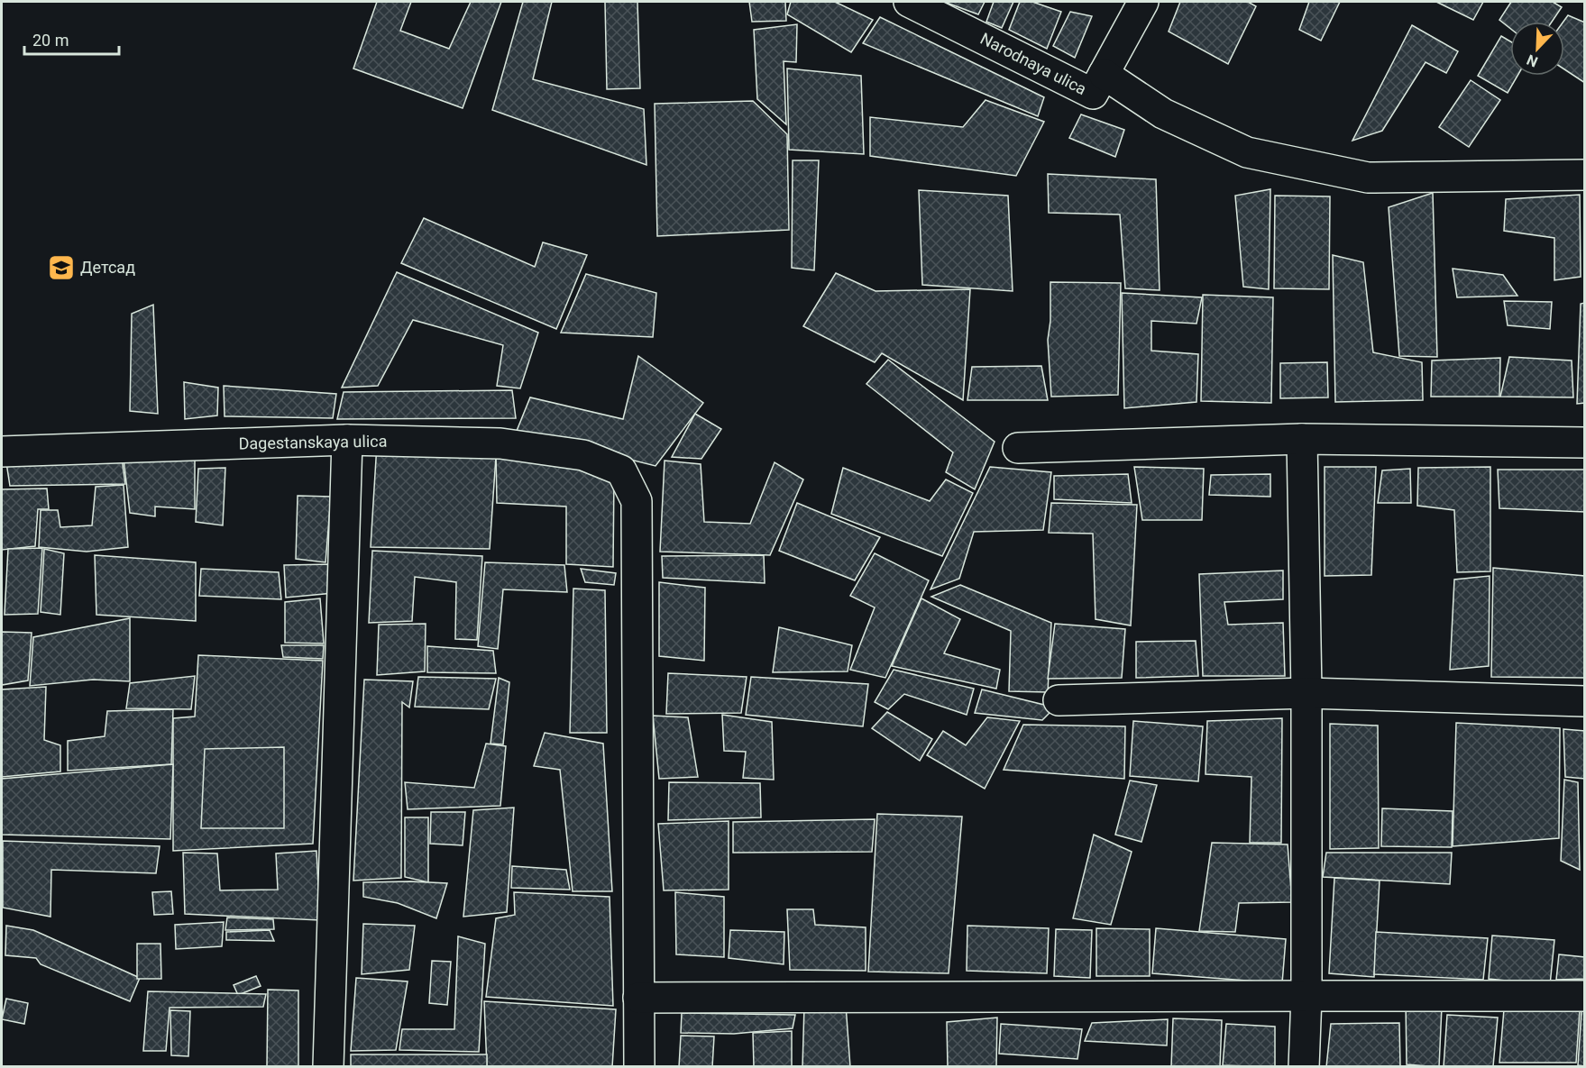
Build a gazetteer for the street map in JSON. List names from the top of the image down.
{
  "streets": {
    "street": ["Narodnaya ulica", "Dagestanskaya ulica"]
  },
  "places": {
    "school or university": ["Детсад"]
  },
  "scale_bar": "20 m",
  "north": "bottom left"
}
